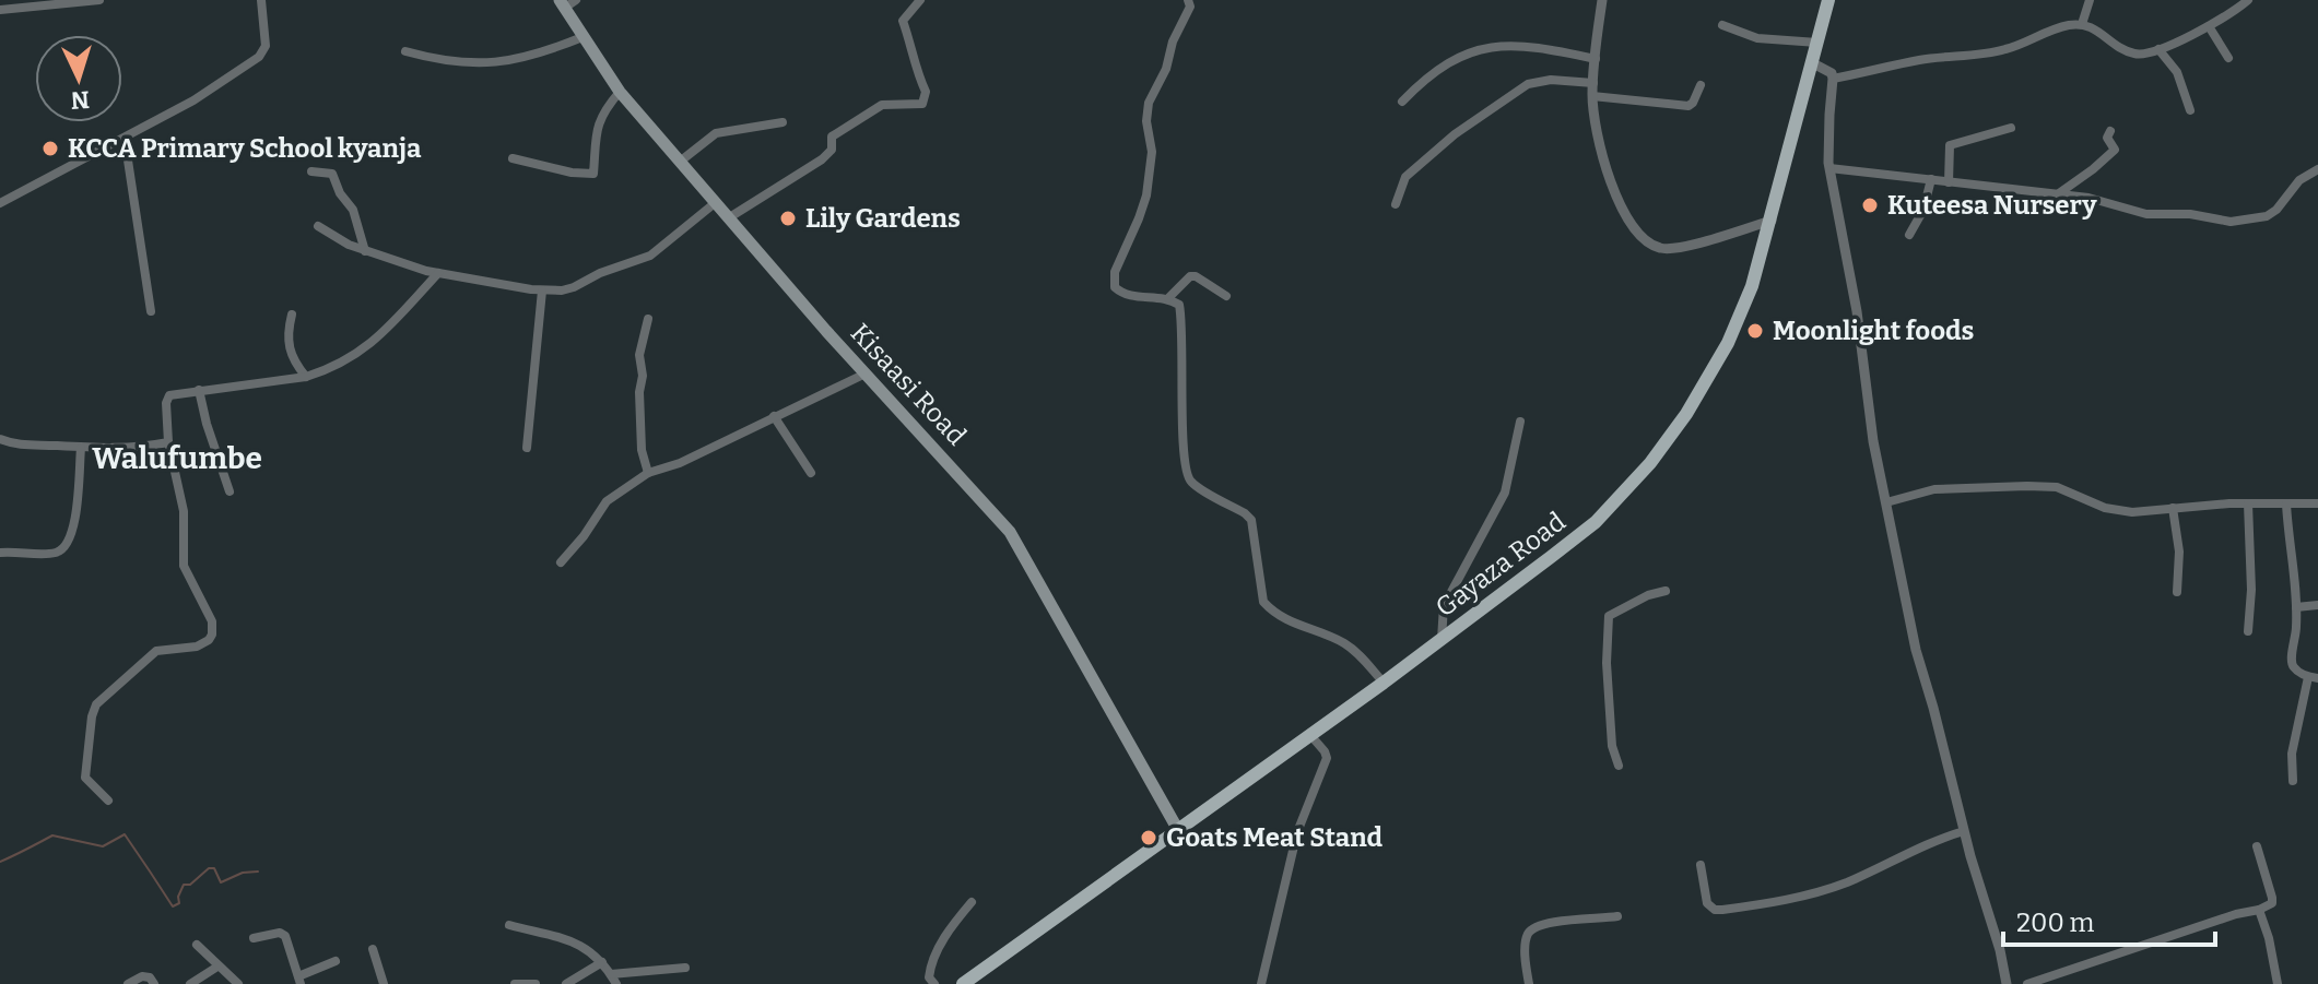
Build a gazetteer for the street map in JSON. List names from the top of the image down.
{
  "streets": {
    "main road": ["Kisaasi Road", "Gayaza Road"]
  },
  "crossings": [
    ["Kisaasi Road", "Gayaza Road"]
  ],
  "districts": ["Walufumbe"],
  "places": [
    "KCCA Primary School kyanja",
    "Kuteesa Nursery",
    "Lily Gardens",
    "Moonlight foods",
    "Goats Meat Stand"
  ],
  "scale_bar": "200 m",
  "north": "bottom"
}
